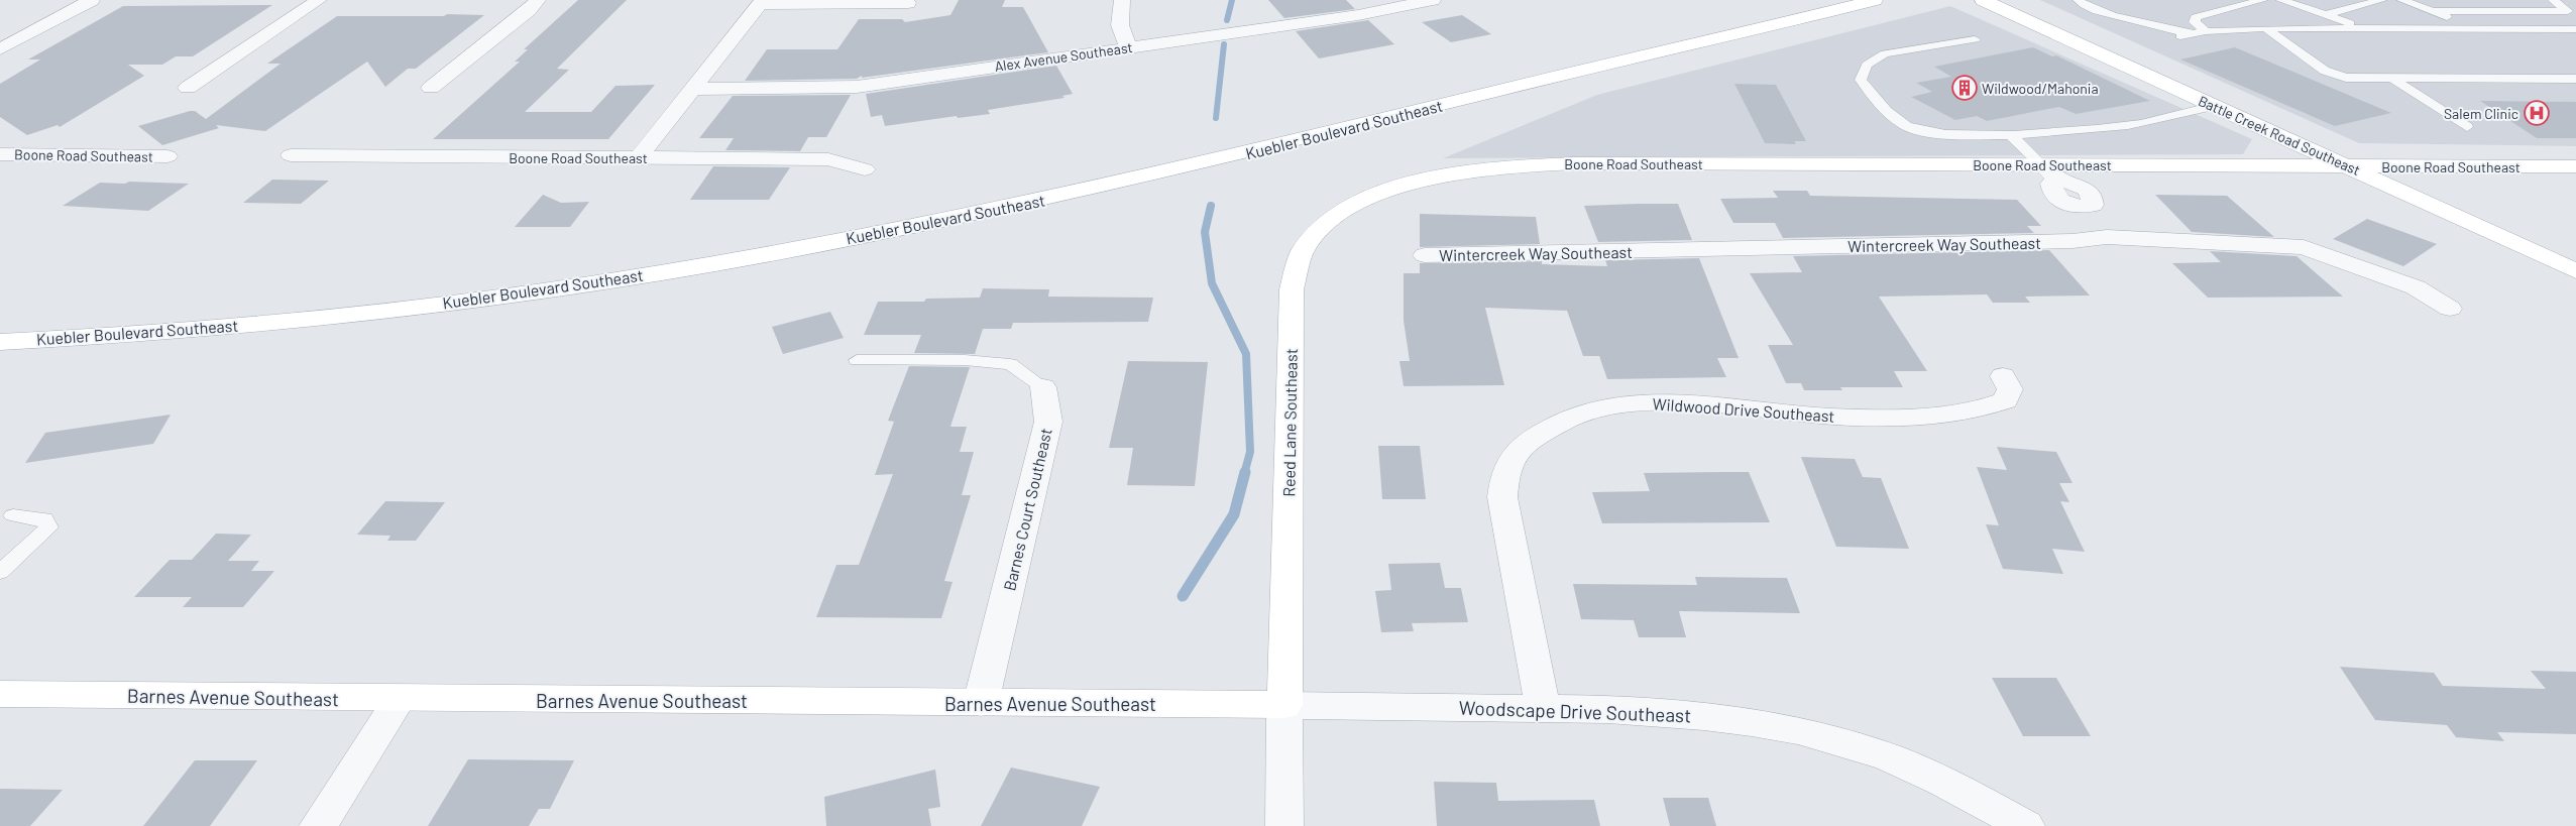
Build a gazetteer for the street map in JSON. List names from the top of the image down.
{
  "streets": {
    "main road": [
      "Kuebler Boulevard Southeast",
      "Battle Creek Road Southeast",
      "Boone Road Southeast",
      "Reed Lane Southeast",
      "Barnes Avenue Southeast"
    ],
    "street": [
      "Alex Avenue Southeast",
      "Wintercreek Way Southeast",
      "Wildwood Drive Southeast",
      "Barnes Court Southeast",
      "Woodscape Drive Southeast"
    ]
  },
  "crossings": [
    ["Battle Creek Road Southeast", "Boone Road Southeast"],
    ["Boone Road Southeast", "Reed Lane Southeast"],
    ["Wildwood Drive Southeast", "Woodscape Drive Southeast"],
    ["Reed Lane Southeast", "Barnes Avenue Southeast"],
    ["Reed Lane Southeast", "Woodscape Drive Southeast"],
    ["Barnes Court Southeast", "Barnes Avenue Southeast"],
    ["Barnes Avenue Southeast", "Woodscape Drive Southeast"]
  ],
  "places": {
    "building": ["Wildwood/Mahonia"],
    "hospital": ["Salem Clinic"]
  }
}
